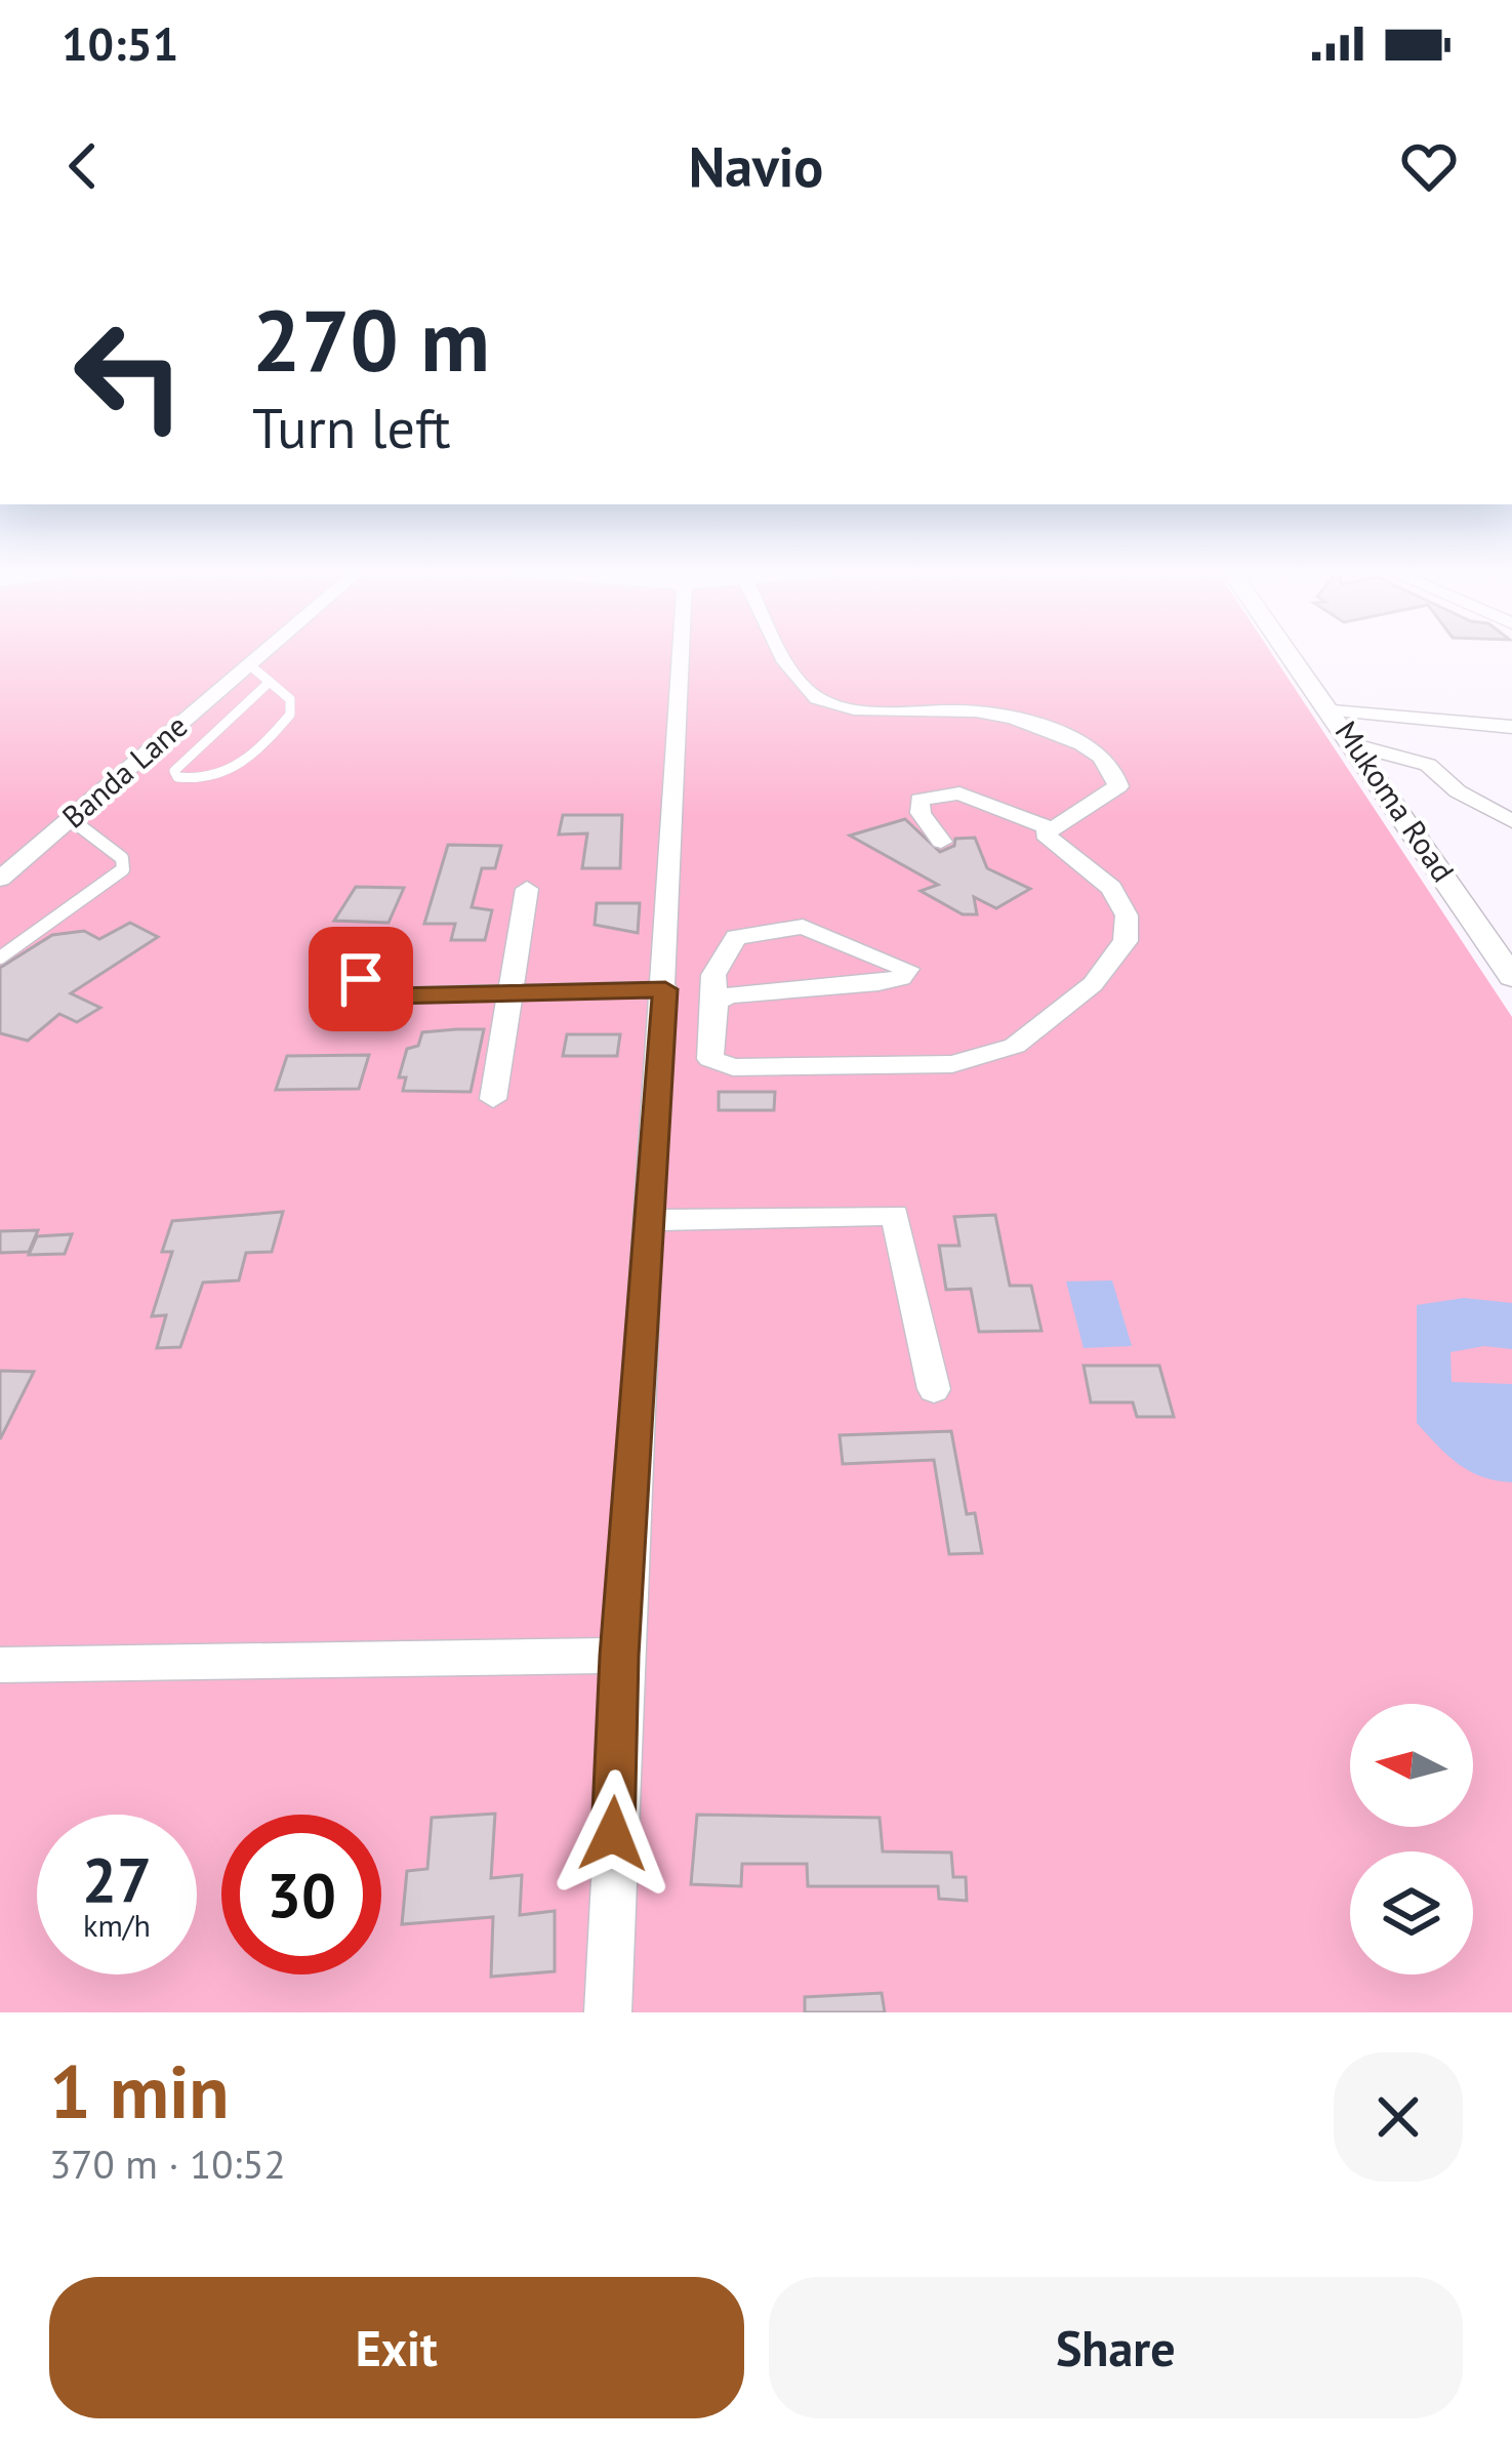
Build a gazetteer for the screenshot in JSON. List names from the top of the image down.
{
  "streets": {
    "street": ["Banda Lane", "Mukoma Road"]
  },
  "north": "left",
  "page": {
    "status": "10:51",
    "header": "Navio",
    "turn": ["270 m", "Turn left"],
    "speed": "27 km/h",
    "limit": "30",
    "heading": ["1 min", "370 m · 10:52"],
    "buttons": ["Exit", "Share"]
  }
}
